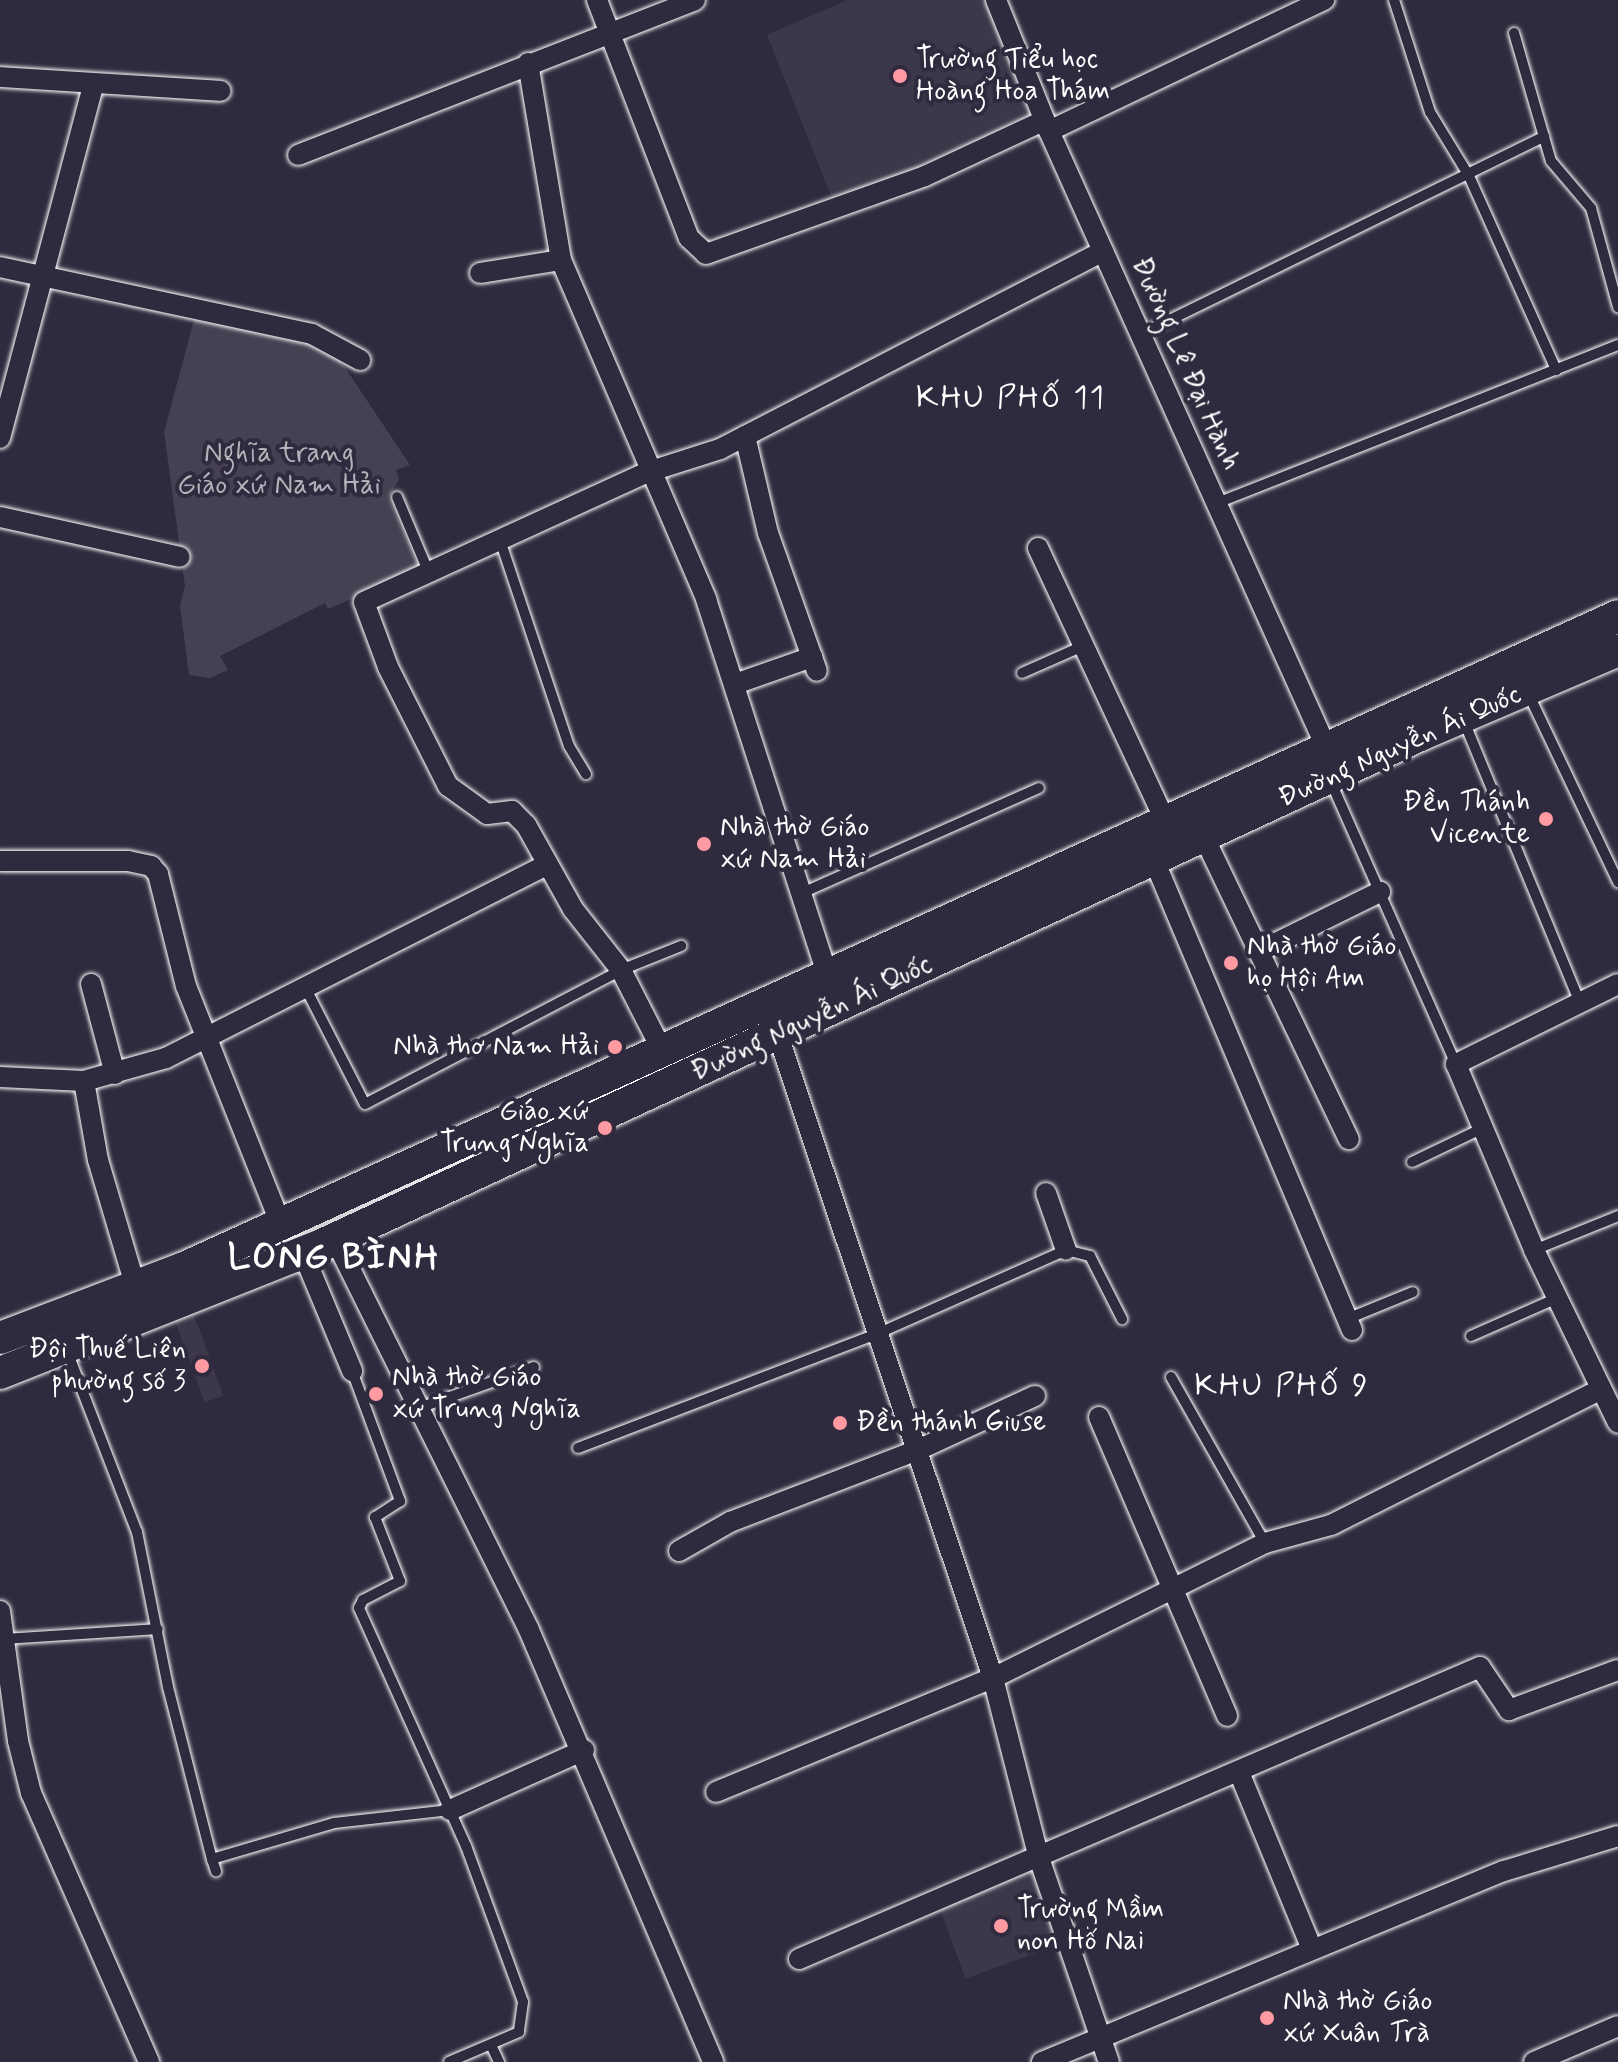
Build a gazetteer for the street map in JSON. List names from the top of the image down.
{
  "streets": {
    "main road": ["Đường Nguyễn Ái Quốc"],
    "street": ["Đường Lê Đại Hành"]
  },
  "crossings": [
    ["Đường Lê Đại Hành", "Đường Nguyễn Ái Quốc"]
  ],
  "districts": ["KHU PHỐ 11", "LONG BÌNH", "KHU PHỐ 9"],
  "parks": ["Nghĩa trang Giáo xứ Nam Hải"],
  "places": [
    "Trường Tiểu học Hoàng Hoa Thám",
    "Đền Thánh Vicente",
    "Nhà thờ Giáo xứ Nam Hải",
    "Nhà thờ Giáo họ Hội Am",
    "Nhà thơ Nam Hải",
    "Giáo xứ Trung Nghĩa",
    "Đội Thuế Liên phường số 3",
    "Nhà thờ Giáo xứ Trung Nghĩa",
    "Đền thánh Giuse",
    "Trường Mầm non Hố Nai",
    "Nhà thờ Giáo xứ Xuân Trà"
  ]
}
